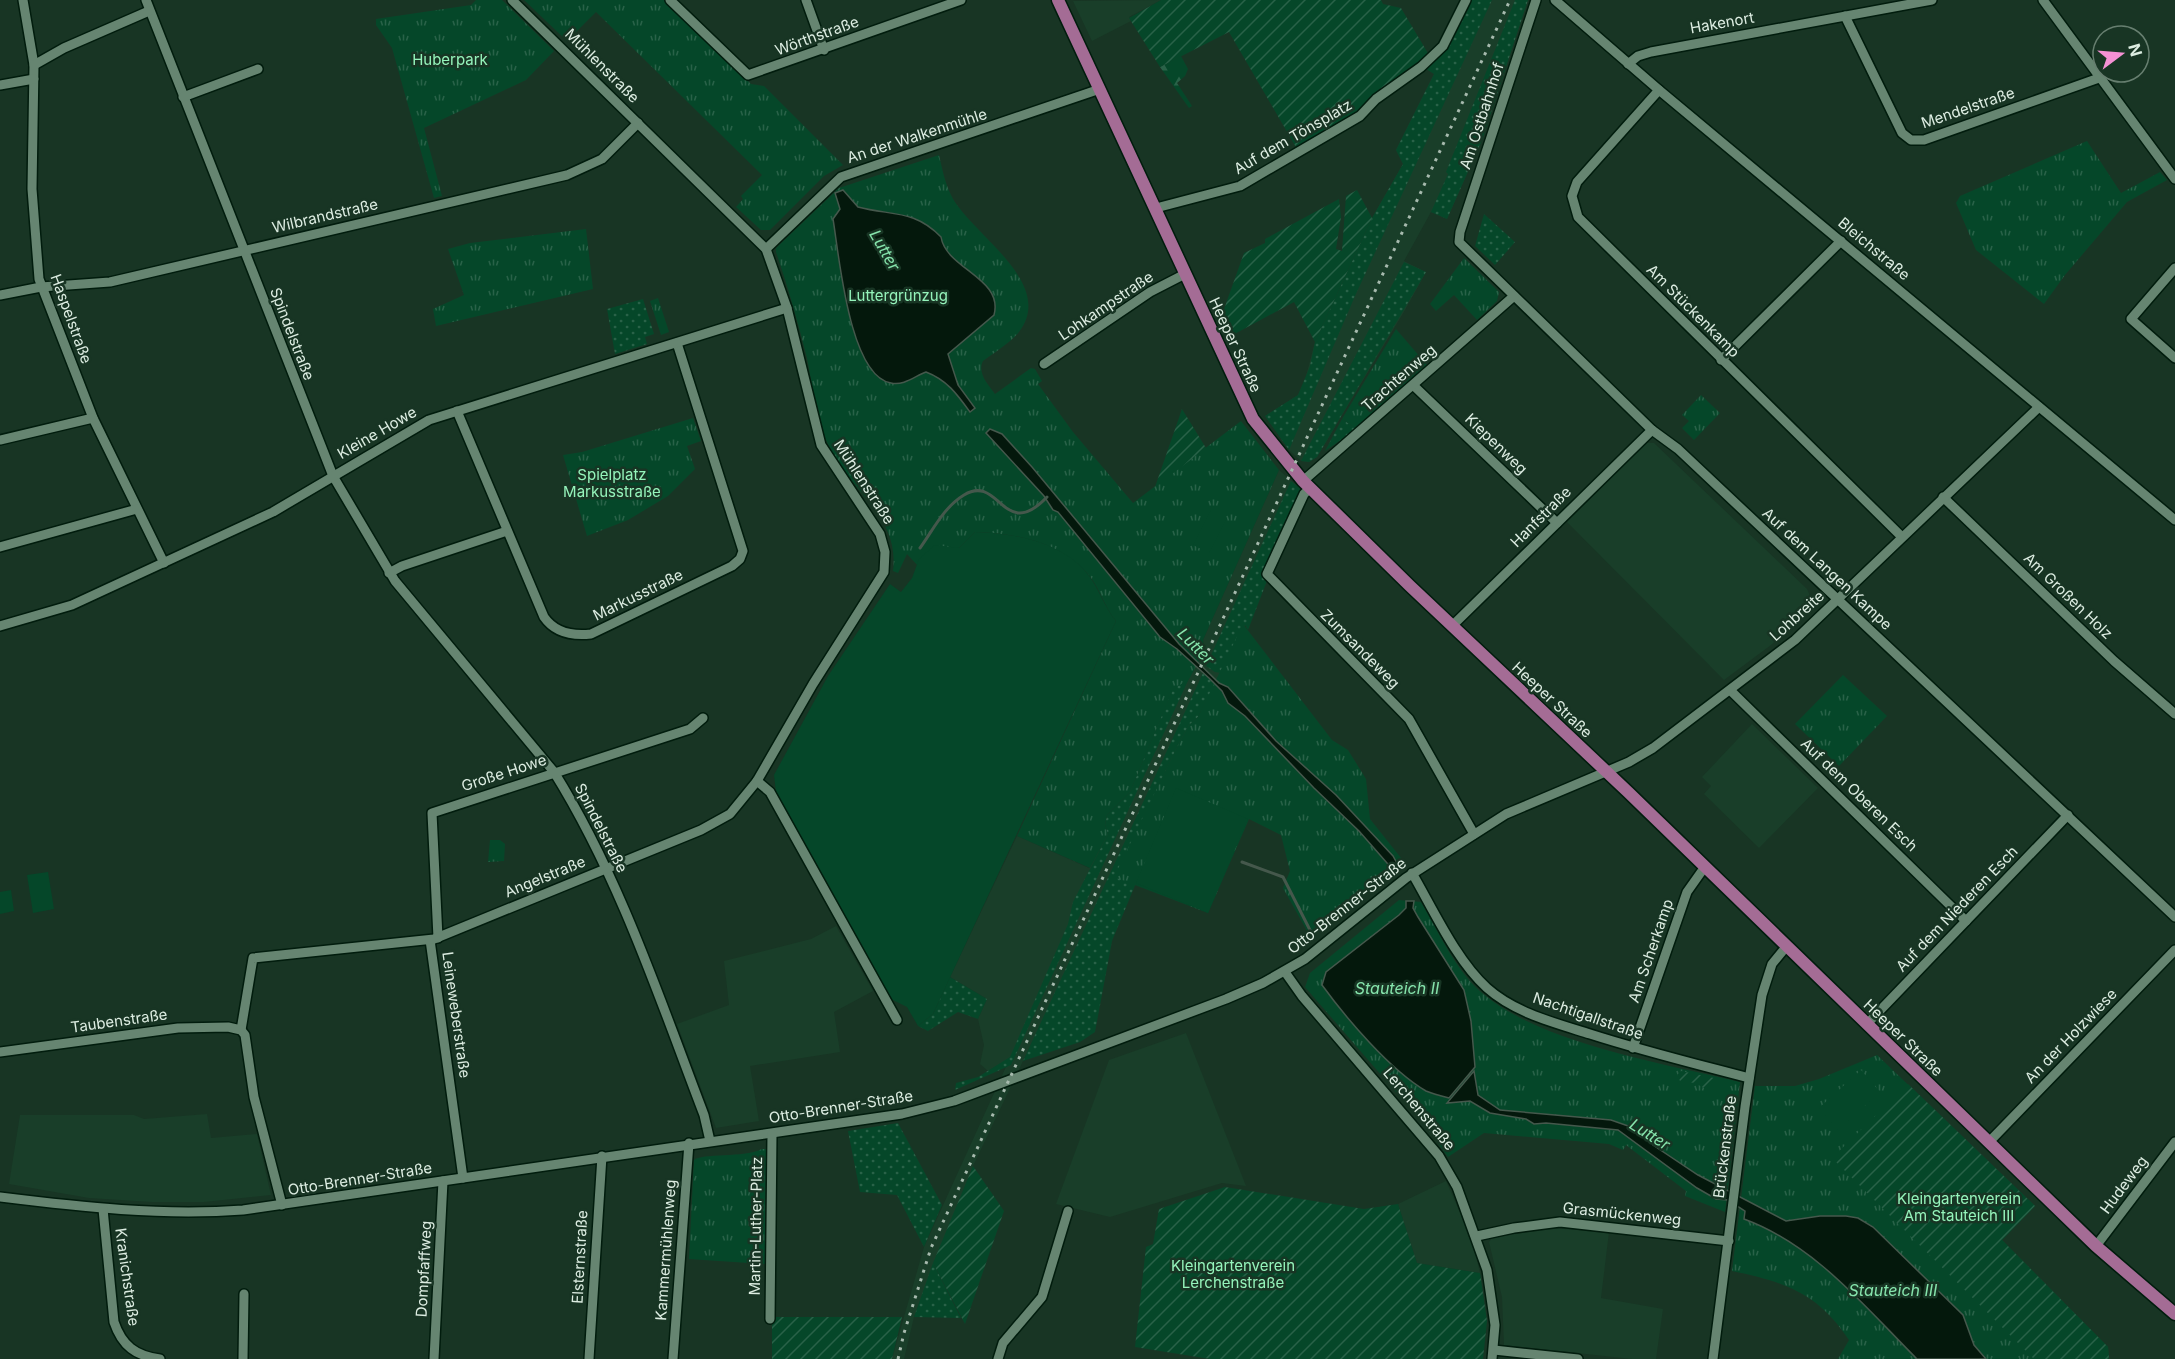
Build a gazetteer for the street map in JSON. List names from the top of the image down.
{
  "streets": {
    "main road": ["Heeper Straße"],
    "street": [
      "Hakenort",
      "Wörthstraße",
      "Mühlenstraße",
      "Mendelstraße",
      "Am Ostbahnhof",
      "An der Walkenmühle",
      "Auf dem Tönsplatz",
      "Wilbrandstraße",
      "Bleichstraße",
      "Lohkampstraße",
      "Am Stückenkamp",
      "Haspelstraße",
      "Spindelstraße",
      "Trachtenweg",
      "Kleine Howe",
      "Kiepenweg",
      "Hanfstraße",
      "Auf dem Langen Kampe",
      "Markusstraße",
      "Am Großen Holz",
      "Lohbreite",
      "Zumsandeweg",
      "Große Howe",
      "Auf dem Oberen Esch",
      "Angelstraße",
      "Otto-Brenner-Straße",
      "Auf dem Niederen Esch",
      "Am Scherkamp",
      "Leineweberstraße",
      "Nachtigallstraße",
      "Taubenstraße",
      "An der Holzwiese",
      "Lerchenstraße",
      "Brückenstraße",
      "Hudeweg",
      "Grasmückenweg",
      "Martin-Luther-Platz",
      "Kammermühlenweg",
      "Elsternstraße",
      "Dompfaffweg",
      "Kranichstraße"
    ]
  },
  "crossings": [
    ["Hakenort", "Mendelstraße"],
    ["Hakenort", "Bleichstraße"],
    ["Mühlenstraße", "An der Walkenmühle"],
    ["Mühlenstraße", "Wilbrandstraße"],
    ["Mühlenstraße", "Kleine Howe"],
    ["Mühlenstraße", "Angelstraße"],
    ["Am Ostbahnhof", "Auf dem Langen Kampe"],
    ["An der Walkenmühle", "Heeper Straße"],
    ["Auf dem Tönsplatz", "Heeper Straße"],
    ["Wilbrandstraße", "Haspelstraße"],
    ["Wilbrandstraße", "Spindelstraße"],
    ["Bleichstraße", "Am Stückenkamp"],
    ["Bleichstraße", "Lohbreite"],
    ["Lohkampstraße", "Heeper Straße"],
    ["Am Stückenkamp", "Lohbreite"],
    ["Haspelstraße", "Kleine Howe"],
    ["Spindelstraße", "Kleine Howe"],
    ["Spindelstraße", "Große Howe"],
    ["Spindelstraße", "Angelstraße"],
    ["Spindelstraße", "Otto-Brenner-Straße"],
    ["Heeper Straße", "Trachtenweg"],
    ["Heeper Straße", "Hanfstraße"],
    ["Heeper Straße", "Lohbreite"],
    ["Heeper Straße", "Zumsandeweg"],
    ["Heeper Straße", "Otto-Brenner-Straße"],
    ["Heeper Straße", "Auf dem Niederen Esch"],
    ["Heeper Straße", "Am Scherkamp"],
    ["Heeper Straße", "An der Holzwiese"],
    ["Heeper Straße", "Brückenstraße"],
    ["Heeper Straße", "Hudeweg"],
    ["Trachtenweg", "Kiepenweg"],
    ["Trachtenweg", "Auf dem Langen Kampe"],
    ["Trachtenweg", "Zumsandeweg"],
    ["Kleine Howe", "Markusstraße"],
    ["Kiepenweg", "Hanfstraße"],
    ["Hanfstraße", "Auf dem Langen Kampe"],
    ["Auf dem Langen Kampe", "Lohbreite"],
    ["Auf dem Langen Kampe", "Auf dem Niederen Esch"],
    ["Am Großen Holz", "Lohbreite"],
    ["Lohbreite", "Auf dem Oberen Esch"],
    ["Lohbreite", "Otto-Brenner-Straße"],
    ["Zumsandeweg", "Otto-Brenner-Straße"],
    ["Große Howe", "Angelstraße"],
    ["Große Howe", "Leineweberstraße"],
    ["Auf dem Oberen Esch", "Auf dem Niederen Esch"],
    ["Angelstraße", "Leineweberstraße"],
    ["Otto-Brenner-Straße", "Leineweberstraße"],
    ["Otto-Brenner-Straße", "Nachtigallstraße"],
    ["Otto-Brenner-Straße", "Lerchenstraße"],
    ["Otto-Brenner-Straße", "Martin-Luther-Platz"],
    ["Otto-Brenner-Straße", "Kammermühlenweg"],
    ["Otto-Brenner-Straße", "Elsternstraße"],
    ["Otto-Brenner-Straße", "Dompfaffweg"],
    ["Otto-Brenner-Straße", "Kranichstraße"],
    ["Am Scherkamp", "Nachtigallstraße"],
    ["Leineweberstraße", "Taubenstraße"],
    ["Nachtigallstraße", "Brückenstraße"],
    ["Lerchenstraße", "Grasmückenweg"],
    ["Brückenstraße", "Grasmückenweg"]
  ],
  "water": ["Lutter", "Stauteich II", "Stauteich III"],
  "parks": [
    "Huberpark",
    "Luttergrünzug",
    "Spielplatz Markusstraße",
    "Kleingartenverein Am Stauteich III",
    "Kleingartenverein Lerchenstraße"
  ],
  "north": "right"
}
